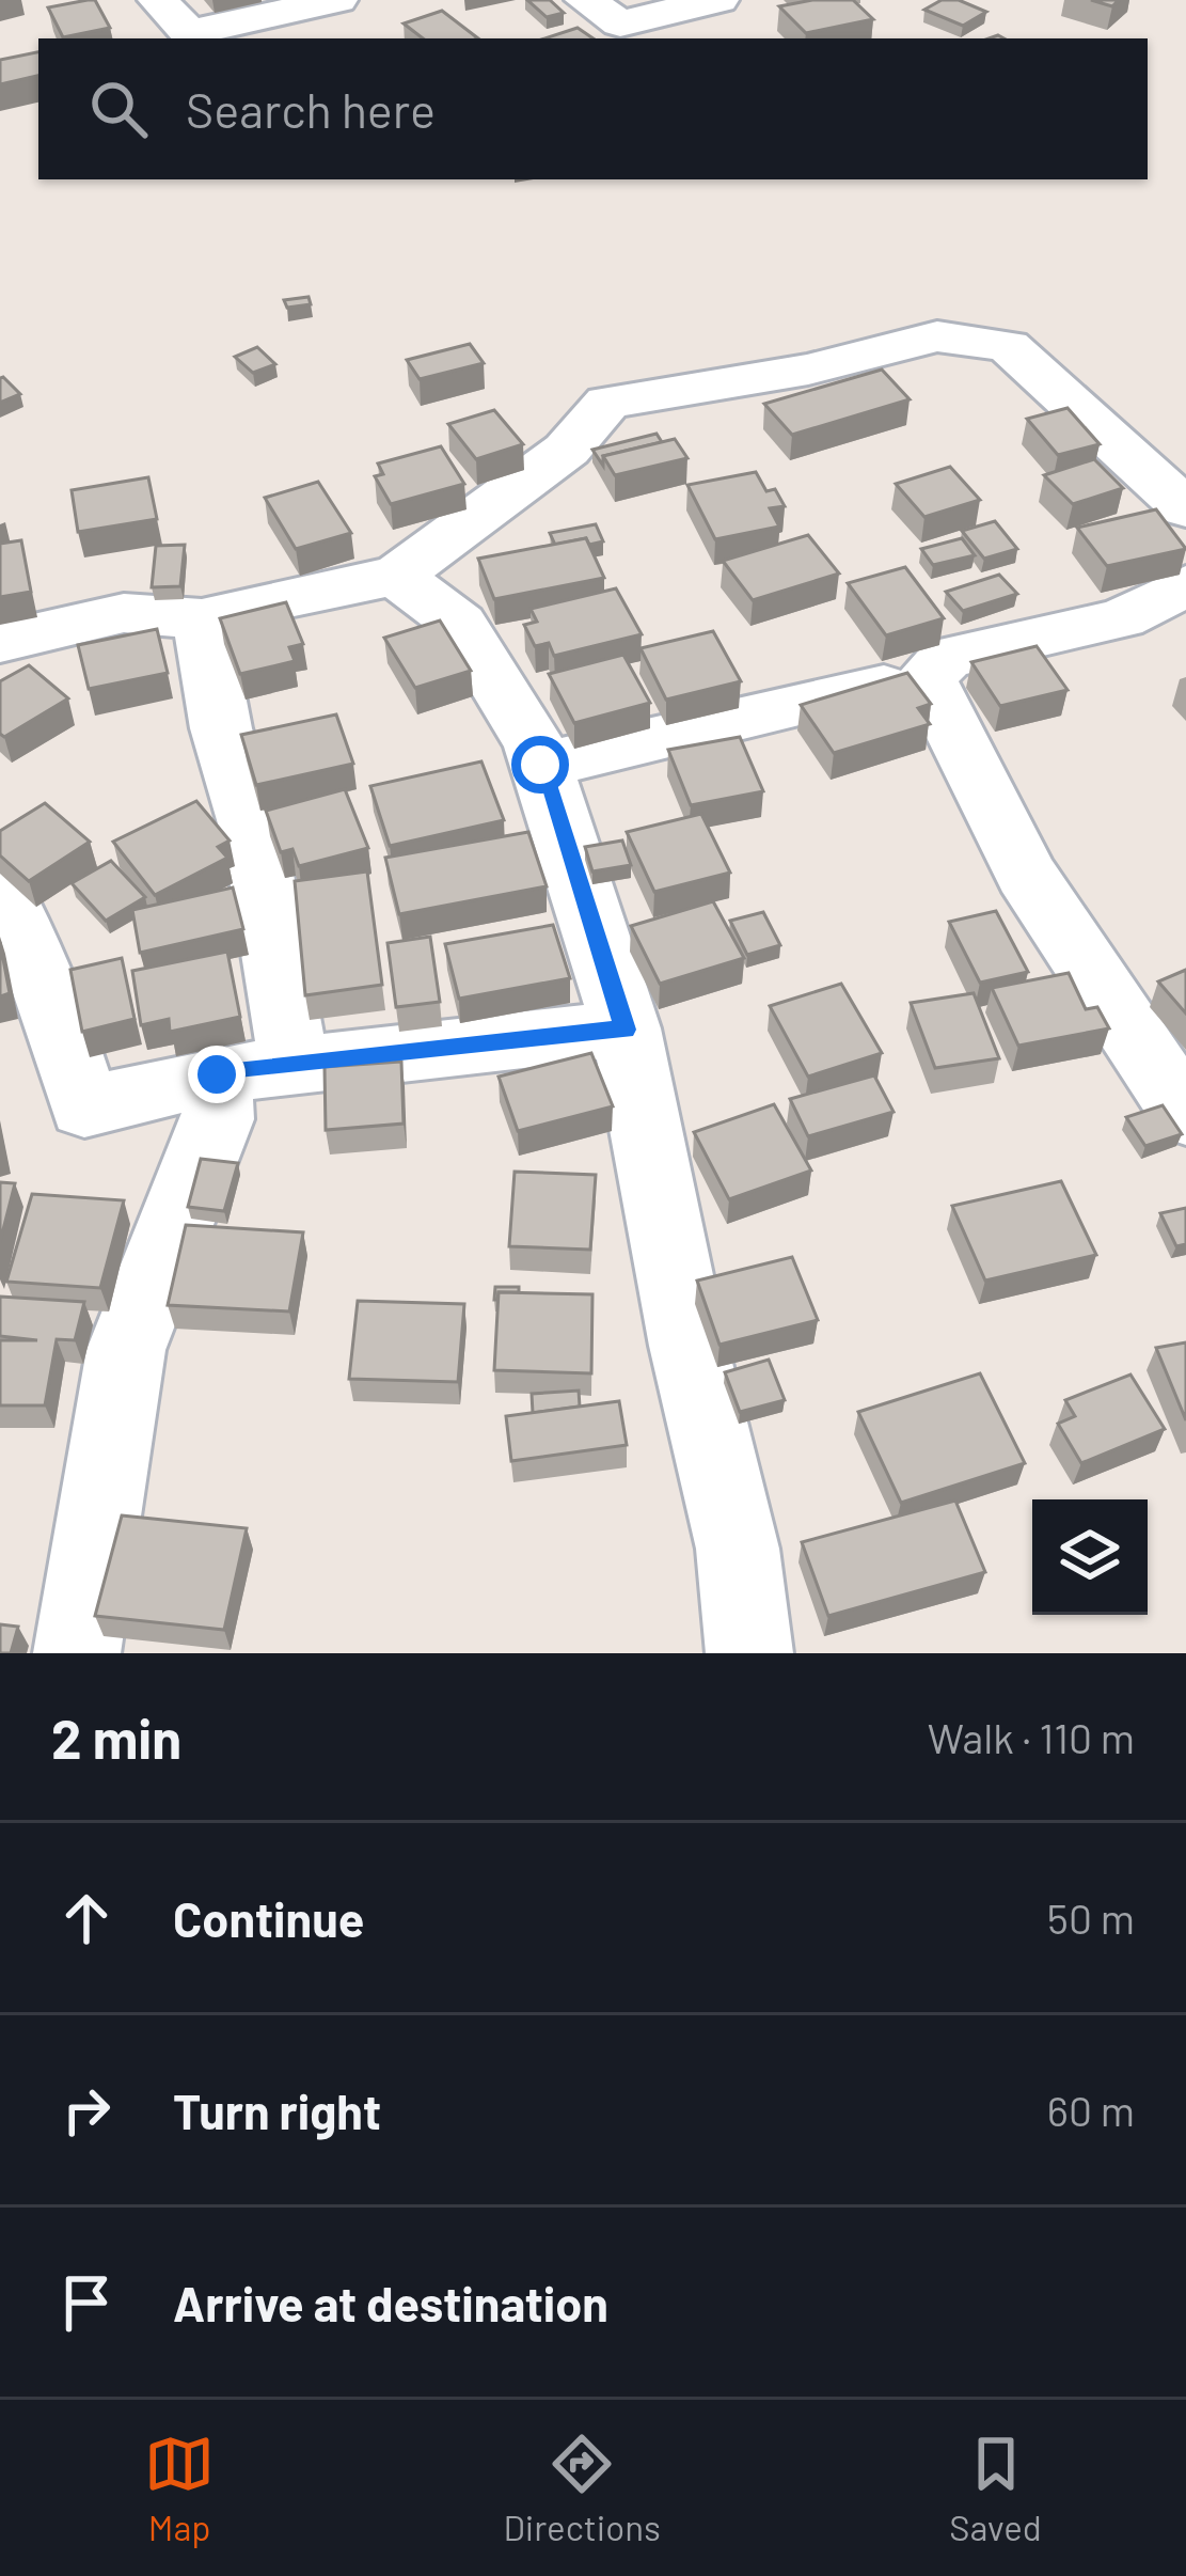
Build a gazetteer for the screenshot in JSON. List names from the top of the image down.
{
  "page": {
    "search": "Search here",
    "heading": ["2 min", "Walk · 110 m"],
    "list": [
      ["Continue", "50 m"],
      ["Turn right", "60 m"],
      "Arrive at destination"
    ],
    "nav": ["Map", "Directions", "Saved"]
  }
}
